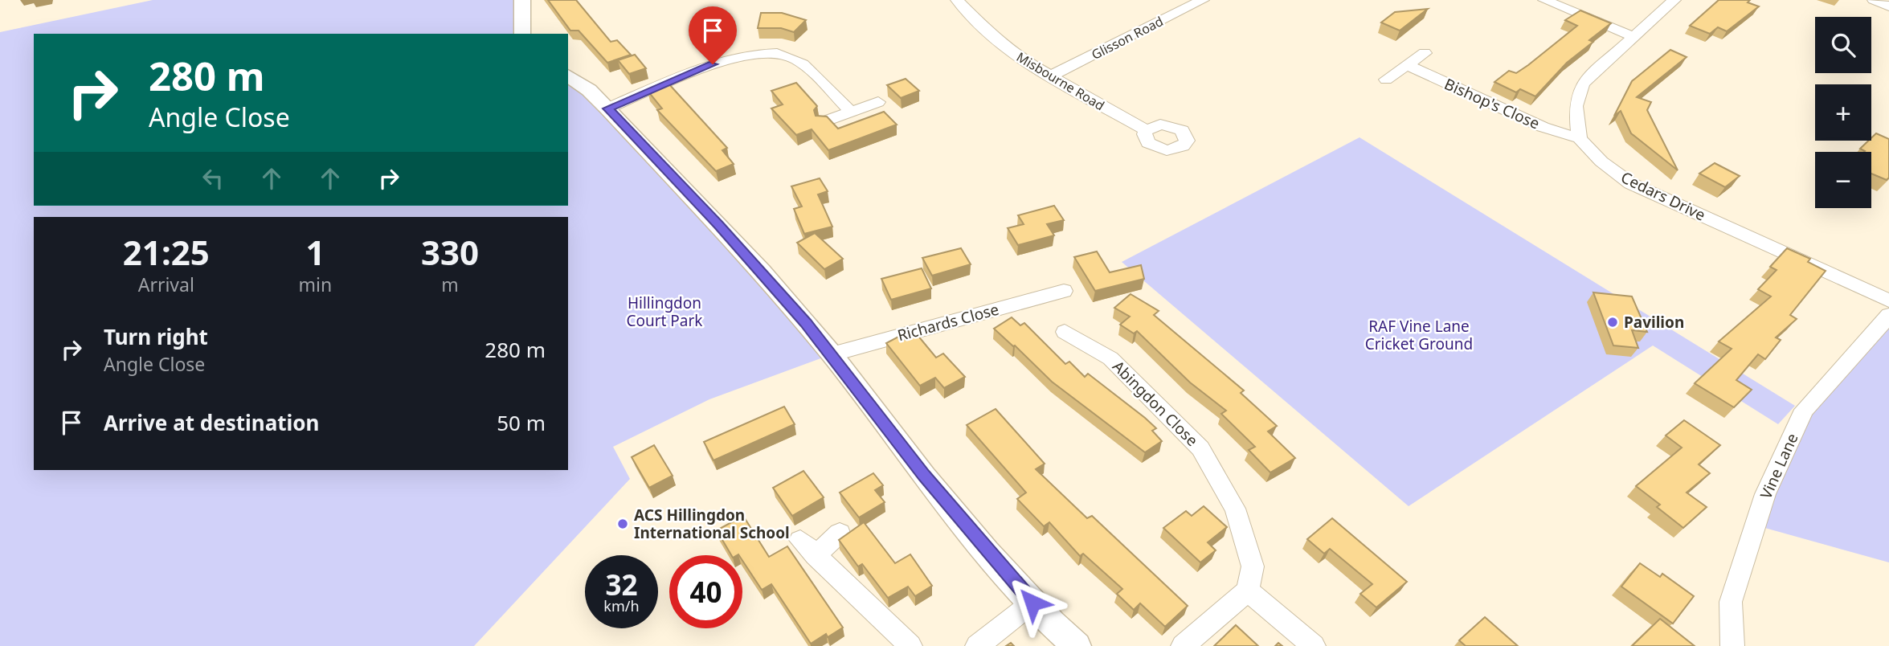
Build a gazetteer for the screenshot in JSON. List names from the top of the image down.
{
  "streets": {
    "street": [
      "Glisson Road",
      "Misbourne Road",
      "Bishop's Close",
      "Cedars Drive",
      "Richards Close",
      "Abingdon Close",
      "Vine Lane"
    ]
  },
  "crossings": [
    ["Glisson Road", "Misbourne Road"],
    ["Bishop's Close", "Cedars Drive"]
  ],
  "parks": ["Hillingdon Court Park", "RAF Vine Lane Cricket Ground"],
  "places": ["Pavilion", "ACS Hillingdon International School"],
  "page": {
    "map_buttons": ["+", "−"],
    "turn": ["280 m", "Angle Close"],
    "eta": [
      "21:25",
      "Arrival",
      "1",
      "min",
      "330",
      "m"
    ],
    "list": [
      {
        "name": "Turn right",
        "note": "Angle Close",
        "value": "280 m"
      },
      {
        "name": "Arrive at destination",
        "value": "50 m"
      }
    ],
    "speed": "32 km/h",
    "limit": "40"
  }
}
